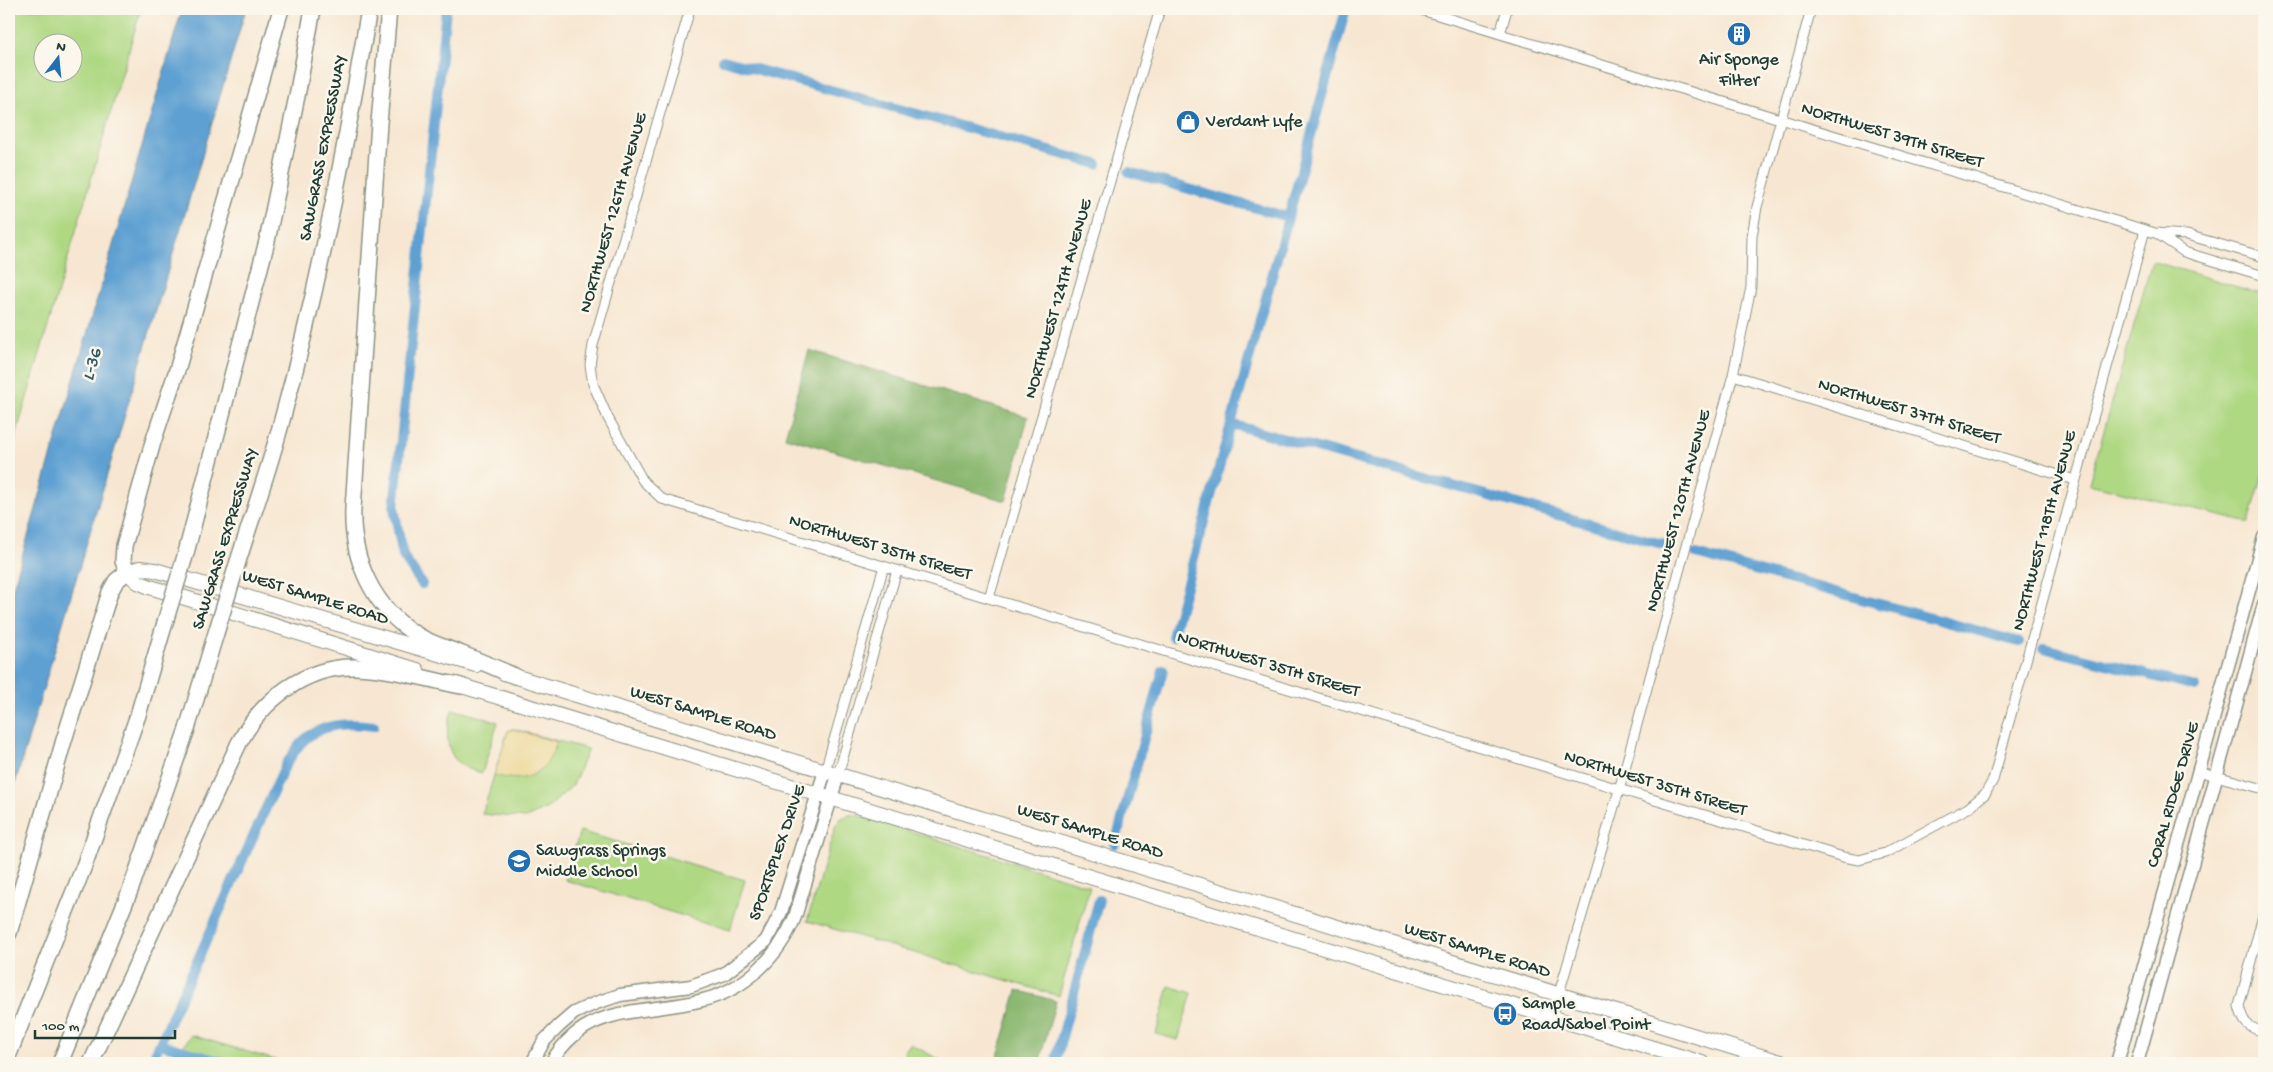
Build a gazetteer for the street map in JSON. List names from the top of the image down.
{
  "streets": {
    "highway": ["SAWGRASS EXPRESSWAY"],
    "main road": ["WEST SAMPLE ROAD", "CORAL RIDGE DRIVE", "SPORTSPLEX DRIVE"],
    "street": [
      "NORTHWEST 39TH STREET",
      "NORTHWEST 126TH AVENUE",
      "NORTHWEST 124TH AVENUE",
      "NORTHWEST 37TH STREET",
      "NORTHWEST 120TH AVENUE",
      "NORTHWEST 118TH AVENUE",
      "NORTHWEST 35TH STREET"
    ]
  },
  "crossings": [
    ["NORTHWEST 39TH STREET", "NORTHWEST 120TH AVENUE"],
    ["NORTHWEST 39TH STREET", "NORTHWEST 118TH AVENUE"],
    ["NORTHWEST 126TH AVENUE", "NORTHWEST 35TH STREET"],
    ["NORTHWEST 124TH AVENUE", "NORTHWEST 35TH STREET"],
    ["NORTHWEST 37TH STREET", "NORTHWEST 120TH AVENUE"],
    ["NORTHWEST 37TH STREET", "NORTHWEST 118TH AVENUE"],
    ["NORTHWEST 120TH AVENUE", "NORTHWEST 35TH STREET"],
    ["NORTHWEST 120TH AVENUE", "WEST SAMPLE ROAD"],
    ["NORTHWEST 118TH AVENUE", "NORTHWEST 35TH STREET"],
    ["WEST SAMPLE ROAD", "SPORTSPLEX DRIVE"]
  ],
  "water": ["L-36"],
  "places": {
    "building": ["Air Sponge Filter"],
    "shop": ["Verdant Lyfe"],
    "school or university": ["Sawgrass Springs Middle School"],
    "bus stop": ["Sample Road/Sabel Point"]
  },
  "scale_bar": "100 m",
  "north": "top"
}
